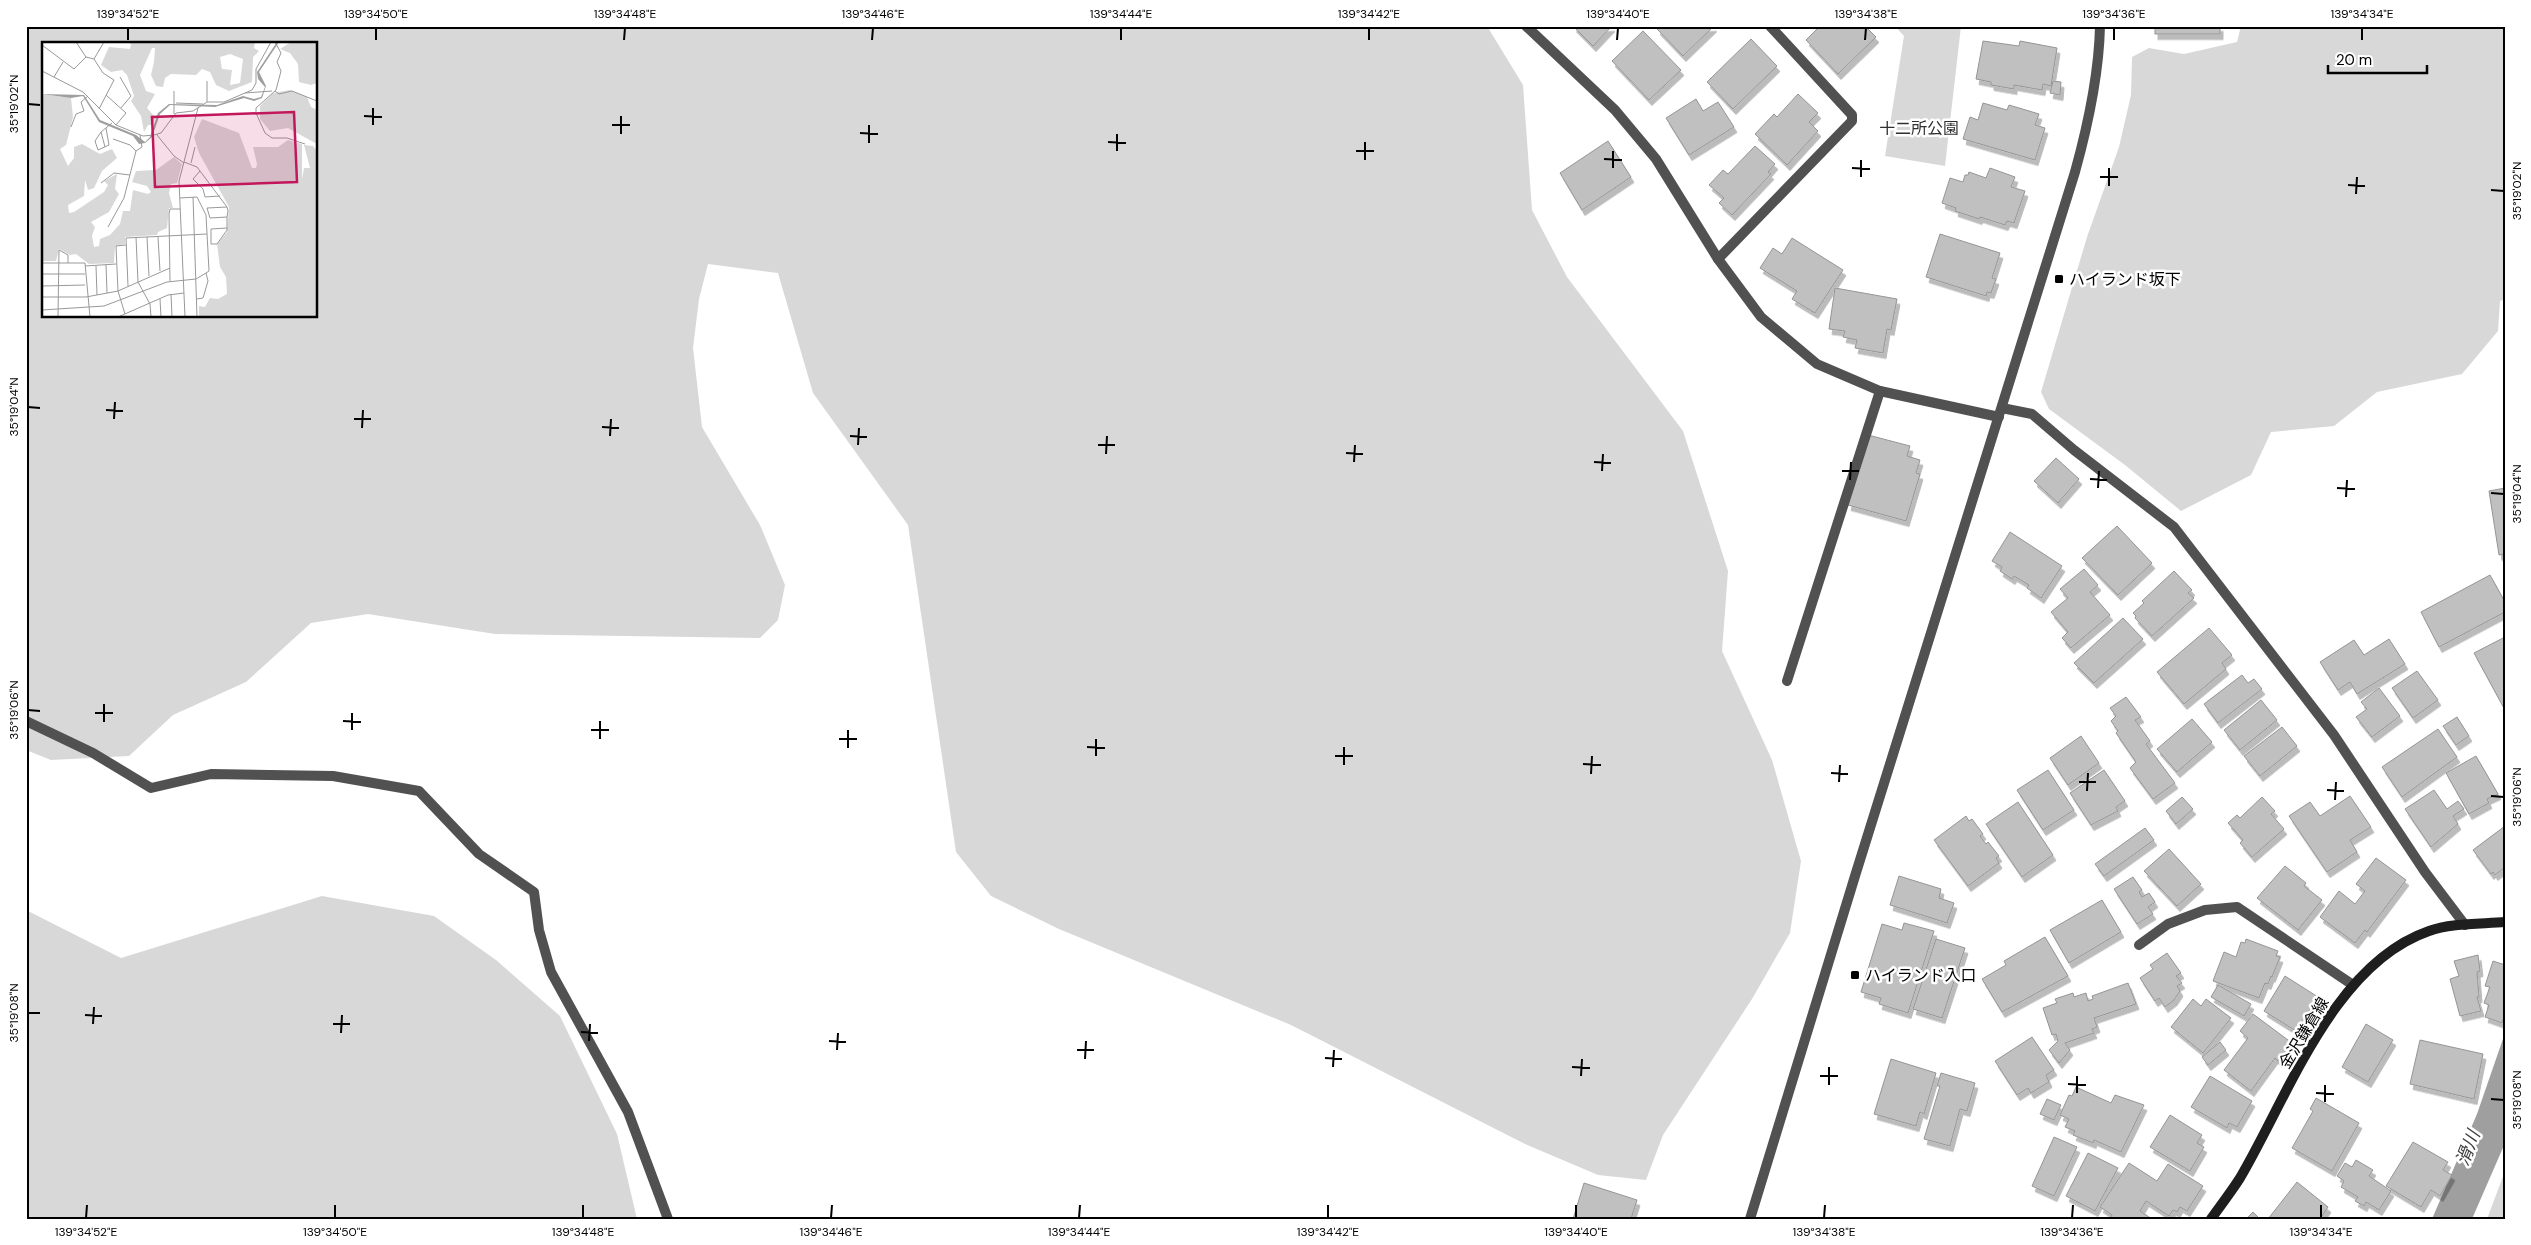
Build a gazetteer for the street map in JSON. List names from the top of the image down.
{
  "streets": {
    "main road": ["金沢鎌倉線"]
  },
  "water": ["滑川"],
  "parks": ["十二所公園"],
  "places": {
    "transit": ["ハイランド坂下", "ハイランド入口"]
  },
  "scale_bar": "20 m",
  "coordinates": [
    "139°34'52\"E",
    "139°34'50\"E",
    "139°34'48\"E",
    "139°34'46\"E",
    "139°34'44\"E",
    "139°34'42\"E",
    "139°34'40\"E",
    "139°34'38\"E",
    "139°34'36\"E",
    "139°34'34\"E",
    "35°19'02\"N",
    "35°19'04\"N",
    "35°19'06\"N",
    "35°19'08\"N"
  ]
}
